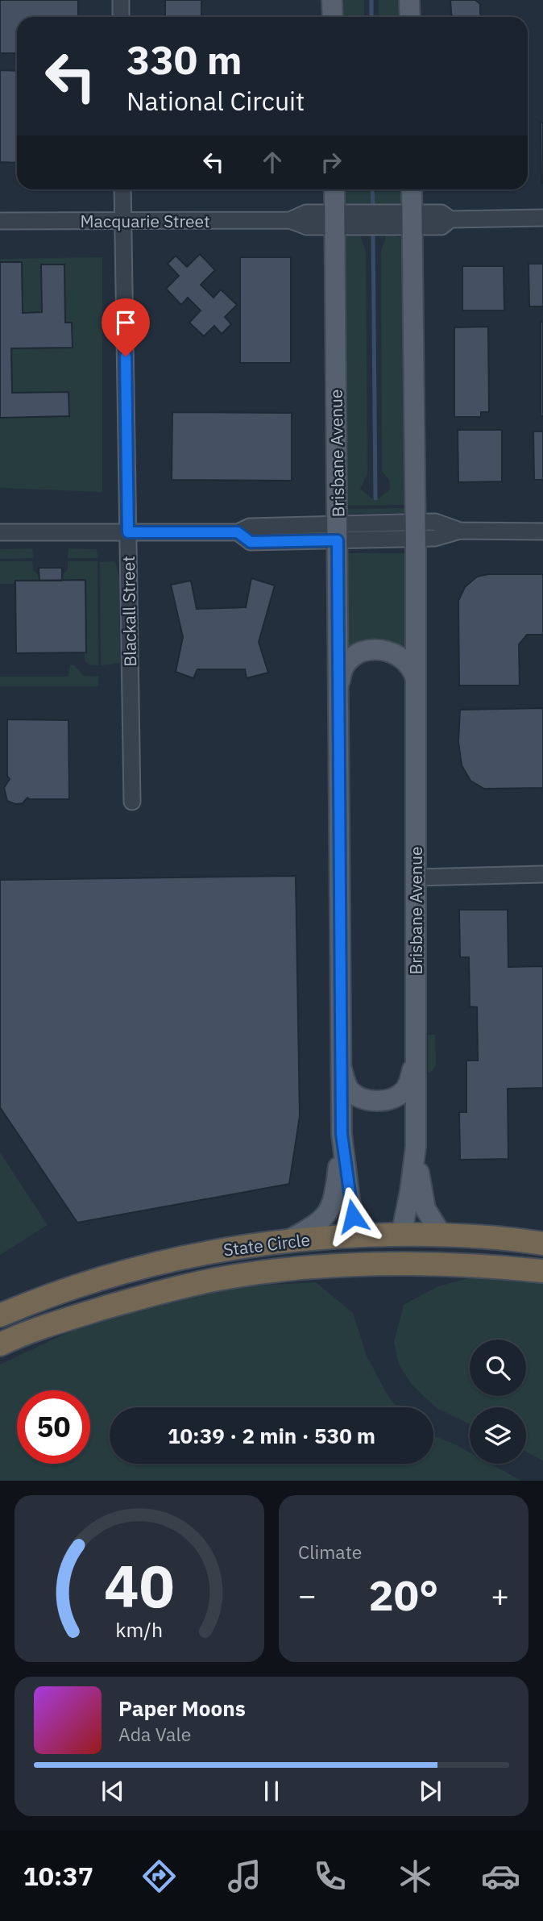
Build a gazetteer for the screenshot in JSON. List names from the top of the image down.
{
  "streets": {
    "highway": ["Brisbane Avenue", "State Circle"],
    "street": ["Macquarie Street", "Blackall Street"]
  },
  "crossings": [
    ["Macquarie Street", "Brisbane Avenue"],
    ["Macquarie Street", "Blackall Street"],
    ["Brisbane Avenue", "State Circle"]
  ],
  "page": {
    "turn": ["330 m", "National Circuit"],
    "limit": "50",
    "trip": "10:39 · 2 min · 530 m",
    "tile": "Climate",
    "heat": ["−", "20°", "+"],
    "song": ["Paper Moons", "Ada Vale"],
    "tabs": "10:37",
    "gauge": ["40", "km/h"]
  }
}
